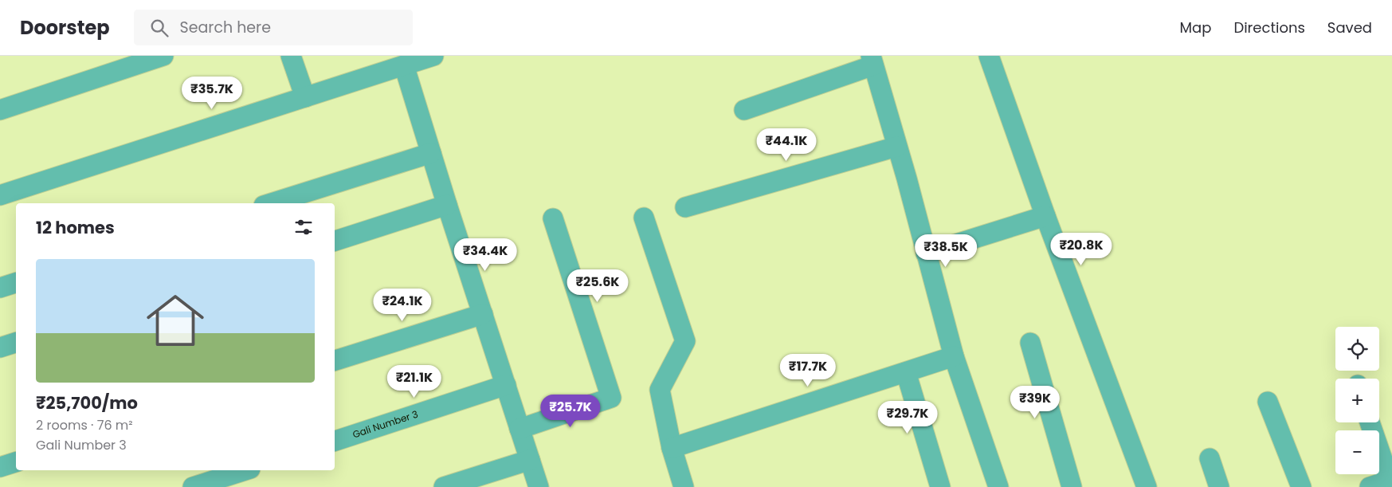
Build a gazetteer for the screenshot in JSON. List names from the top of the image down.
{
  "streets": {
    "street": ["Gali Number 3"]
  },
  "page": {
    "header": "Doorstep",
    "search": "Search here",
    "nav": ["Map", "Directions", "Saved"],
    "price": [
      "₹35.7K",
      "₹44.1K",
      "₹20.8K",
      "₹38.5K",
      "₹34.4K",
      "₹25.6K",
      "₹24.1K",
      "₹17.7K",
      "₹21.1K",
      "₹39K",
      "₹25.7K",
      "₹29.7K"
    ],
    "heading": "12 homes",
    "list": [
      {
        "name": "₹25,700/mo",
        "note": "2 rooms · 76 m² · Gali Number 3"
      }
    ],
    "map_buttons": ["+", "−"]
  }
}
